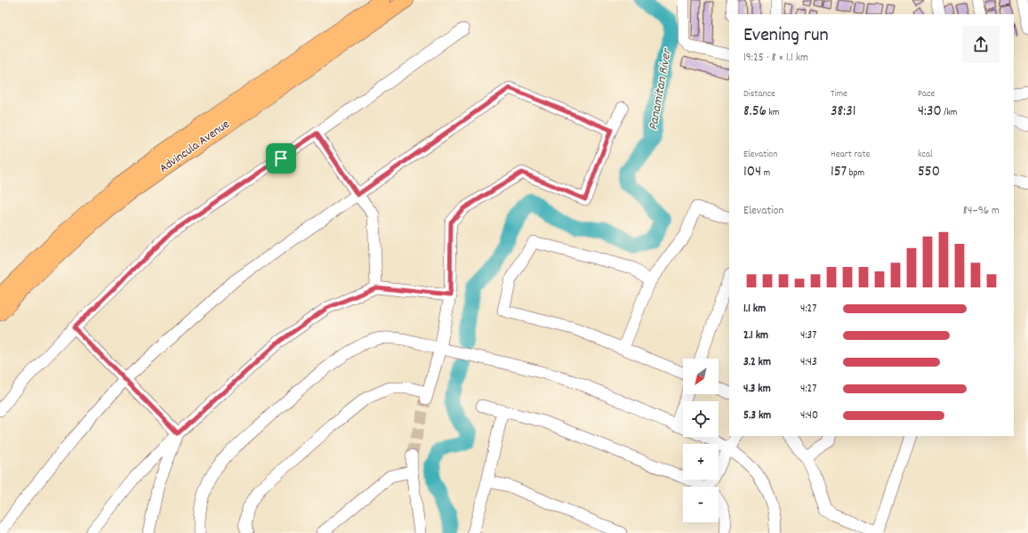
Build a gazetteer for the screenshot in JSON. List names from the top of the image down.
{
  "streets": {
    "main road": ["Advincula Avenue"]
  },
  "water": ["Panamitan River"],
  "north": "bottom left",
  "page": {
    "heading": ["Evening run", "19:25 · 8 × 1.1 km"],
    "stats": [
      ["Distance", "8.56 km"],
      ["Time", "38:31"],
      ["Pace", "4:30 /km"],
      ["Elevation", "104 m"],
      ["Heart rate", "157 bpm"],
      ["kcal", "550"]
    ],
    "chart": ["Elevation", "84–96 m"],
    "list": [
      {
        "name": "1.1 km",
        "note": "4:27"
      },
      {
        "name": "2.1 km",
        "note": "4:37"
      },
      {
        "name": "3.2 km",
        "note": "4:43"
      },
      {
        "name": "4.3 km",
        "note": "4:27"
      },
      {
        "name": "5.3 km",
        "note": "4:40"
      }
    ],
    "map_buttons": ["+", "−"]
  }
}
